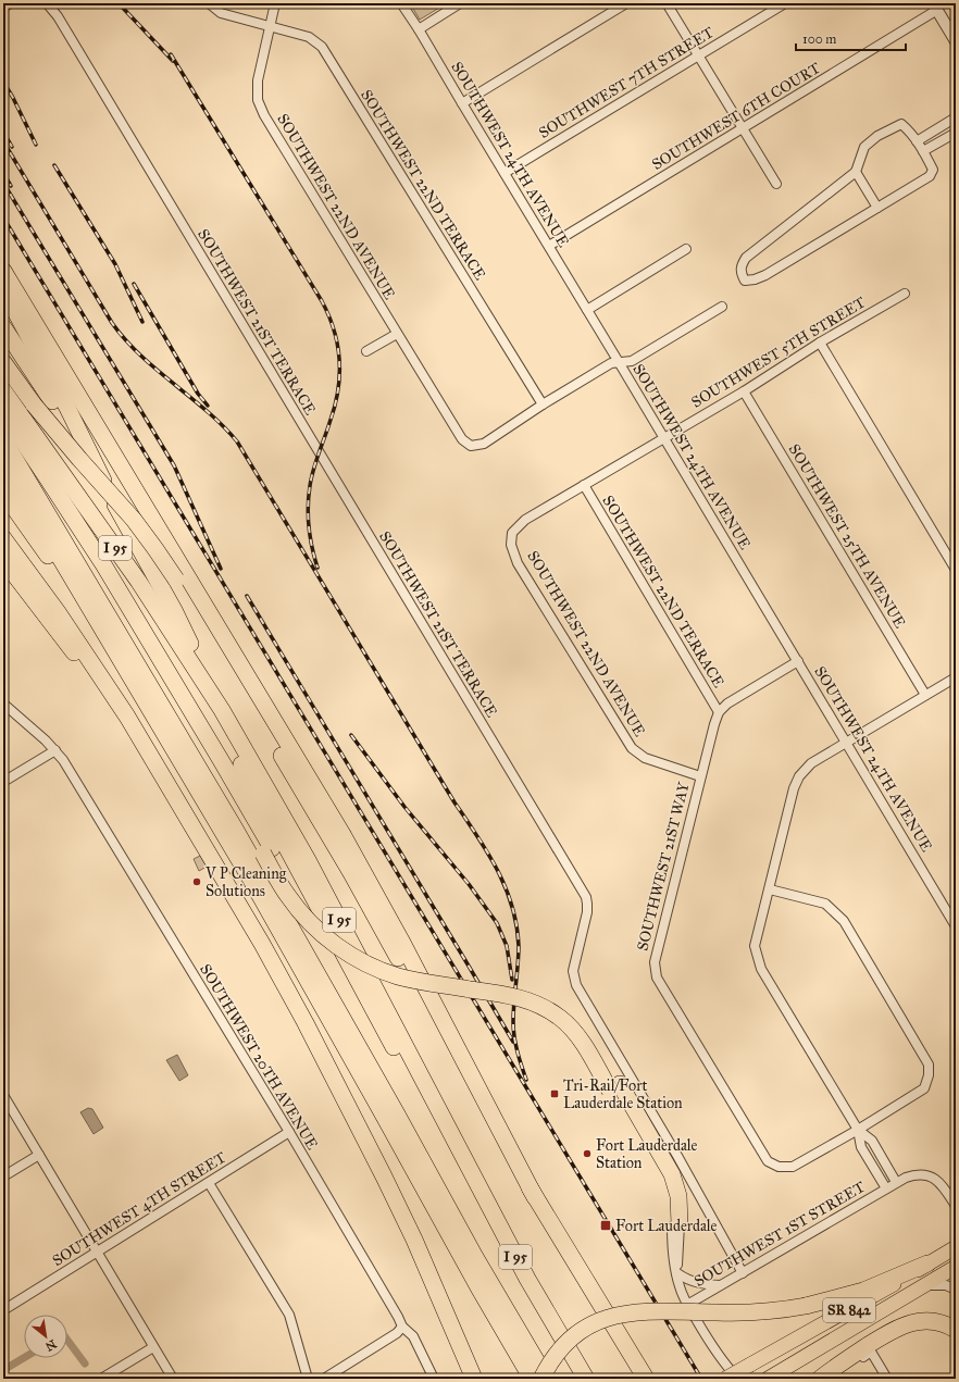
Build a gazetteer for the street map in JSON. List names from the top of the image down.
{
  "streets": {
    "highway": ["I 95"],
    "main road": ["SR 842"],
    "street": [
      "SOUTHWEST 7TH STREET",
      "SOUTHWEST 6TH COURT",
      "SOUTHWEST 24TH AVENUE",
      "SOUTHWEST 22ND TERRACE",
      "SOUTHWEST 22ND AVENUE",
      "SOUTHWEST 21ST TERRACE",
      "SOUTHWEST 5TH STREET",
      "SOUTHWEST 25TH AVENUE",
      "SOUTHWEST 21ST WAY",
      "SOUTHWEST 20TH AVENUE",
      "SOUTHWEST 4TH STREET",
      "SOUTHWEST 1ST STREET"
    ]
  },
  "crossings": [
    ["SOUTHWEST 7TH STREET", "SOUTHWEST 24TH AVENUE"],
    ["SOUTHWEST 6TH COURT", "SOUTHWEST 24TH AVENUE"],
    ["SOUTHWEST 24TH AVENUE", "SOUTHWEST 5TH STREET"],
    ["SOUTHWEST 22ND TERRACE", "SOUTHWEST 22ND AVENUE"],
    ["SOUTHWEST 22ND TERRACE", "SOUTHWEST 5TH STREET"],
    ["SOUTHWEST 22ND TERRACE", "SOUTHWEST 21ST WAY"],
    ["SOUTHWEST 22ND AVENUE", "SOUTHWEST 5TH STREET"],
    ["SOUTHWEST 22ND AVENUE", "SOUTHWEST 21ST WAY"],
    ["SOUTHWEST 21ST TERRACE", "SOUTHWEST 1ST STREET"],
    ["SOUTHWEST 5TH STREET", "SOUTHWEST 25TH AVENUE"],
    ["SOUTHWEST 20TH AVENUE", "SOUTHWEST 4TH STREET"]
  ],
  "places": {
    "other": ["V P Cleaning Solutions", "Fort Lauderdale Station"],
    "transit": ["Tri-Rail/Fort Lauderdale Station", "Fort Lauderdale"]
  },
  "scale_bar": "100 m",
  "north": "bottom right"
}
